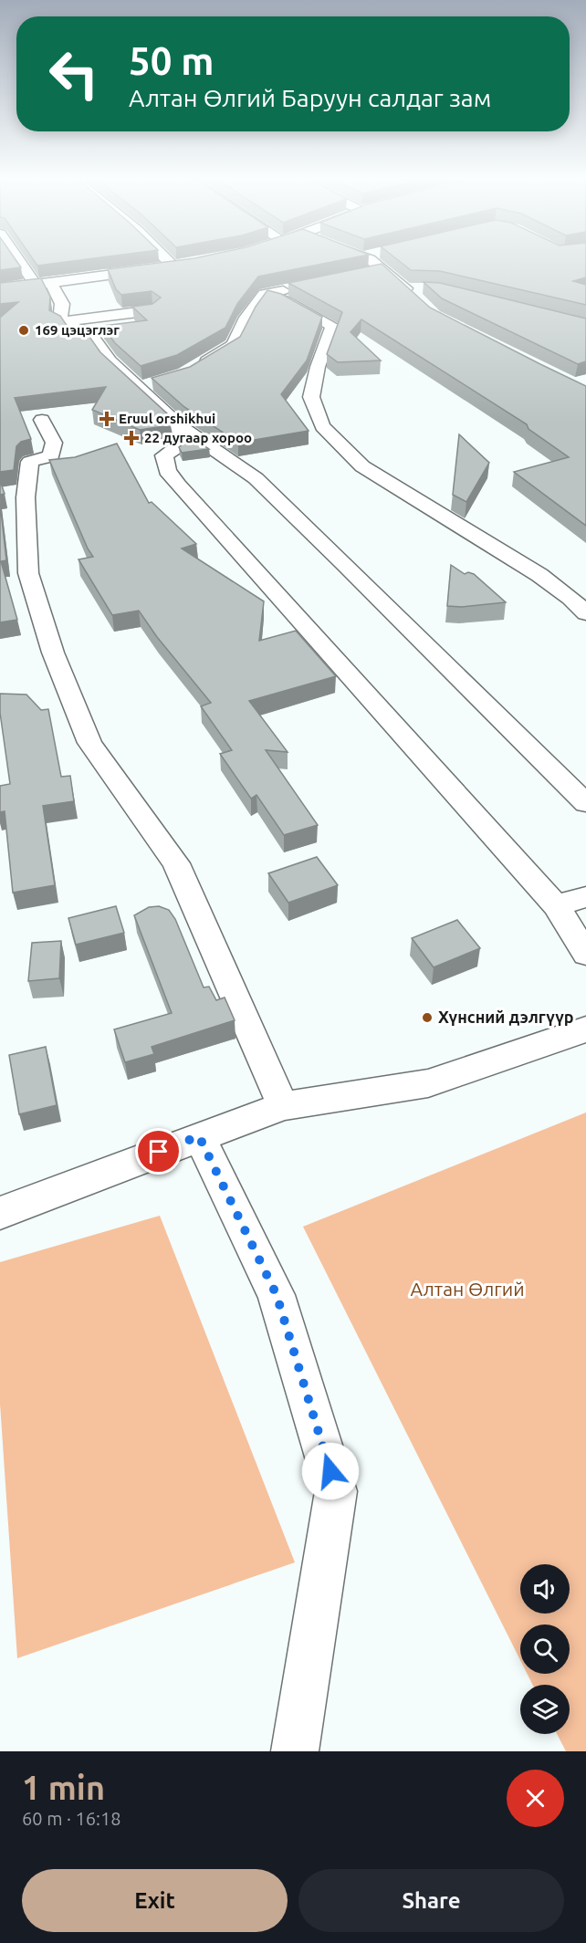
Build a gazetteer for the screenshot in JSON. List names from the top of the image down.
{
  "parks": ["Алтан Өлгий"],
  "places": {
    "other": ["169 цэцэглэг", "Хүнсний дэлгүүр"],
    "health": ["Eruul orshikhui", "22 дугаар хороо"]
  },
  "page": {
    "turn": ["50 m", "Алтан Өлгий Баруун салдаг зам"],
    "heading": ["1 min", "60 m · 16:18"],
    "buttons": ["Exit", "Share"]
  }
}
